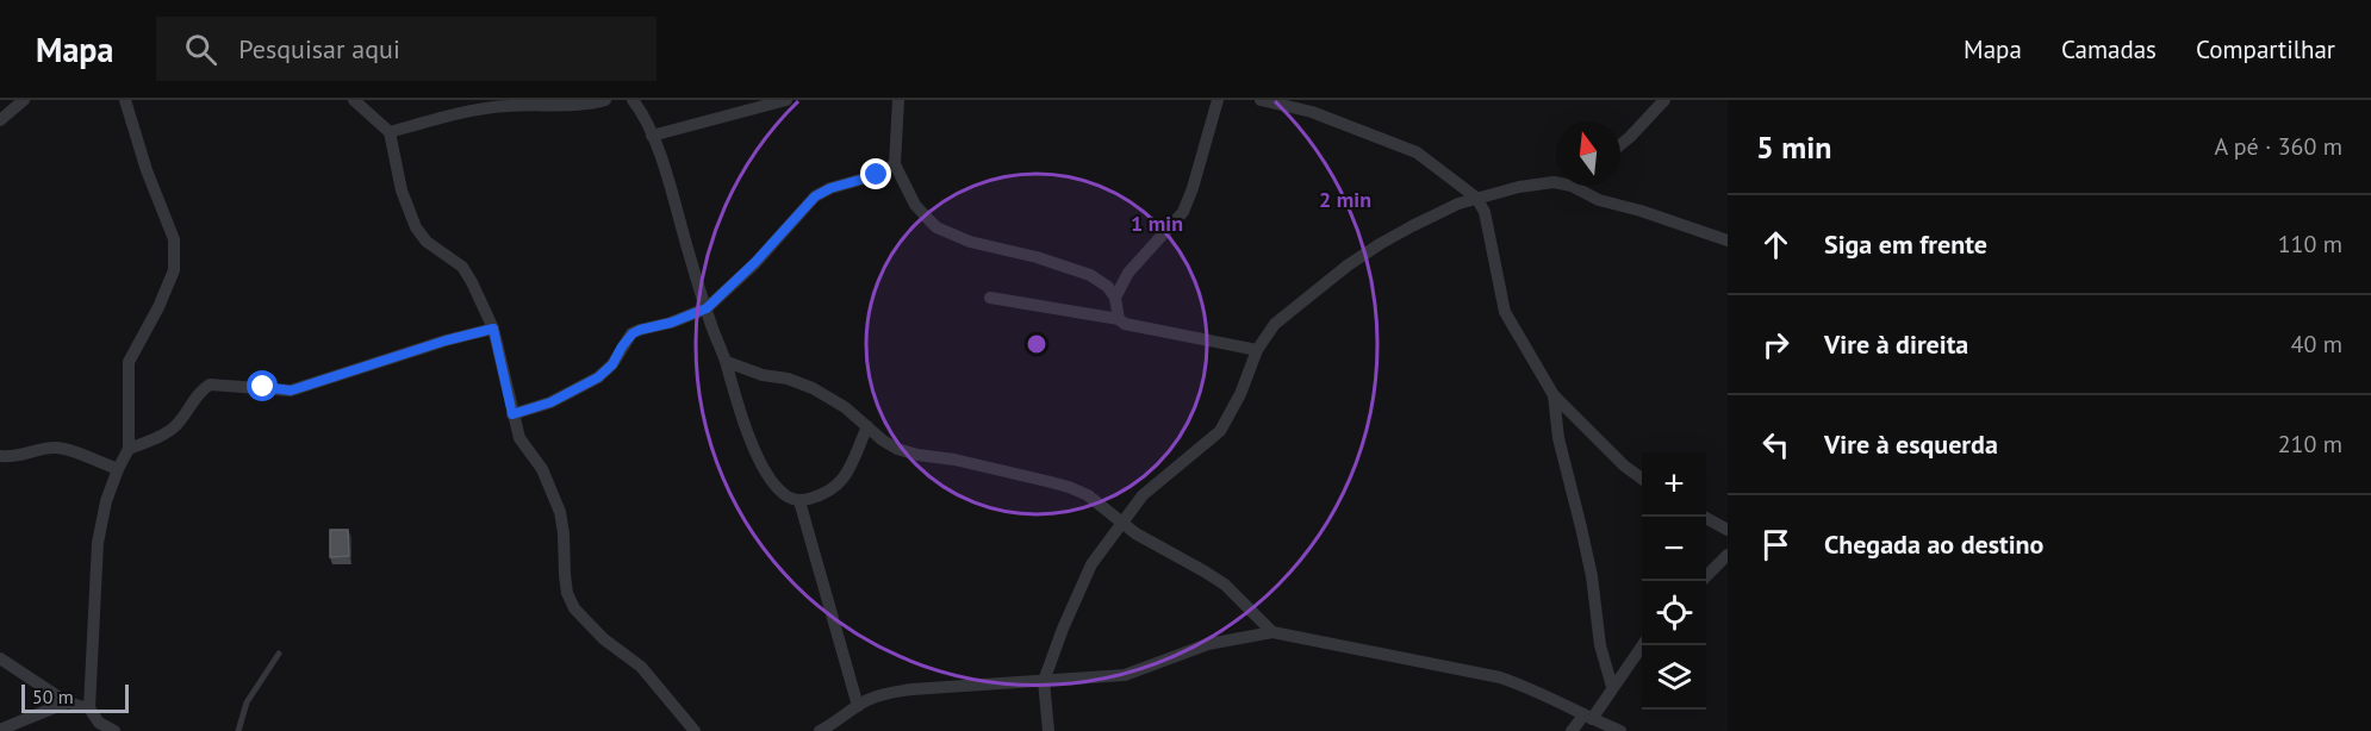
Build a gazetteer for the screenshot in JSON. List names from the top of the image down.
{
  "scale_bar": "50 m",
  "north": "top",
  "page": {
    "header": "Mapa",
    "search": "Pesquisar aqui",
    "nav": ["Mapa", "Camadas", "Compartilhar"],
    "heading": ["5 min", "A pé · 360 m"],
    "list": [
      ["Siga em frente", "110 m"],
      ["Vire à direita", "40 m"],
      ["Vire à esquerda", "210 m"],
      "Chegada ao destino"
    ],
    "map_buttons": ["+", "−"],
    "scale": "50 m"
  },
  "rings": ["2 min", "1 min"]
}
